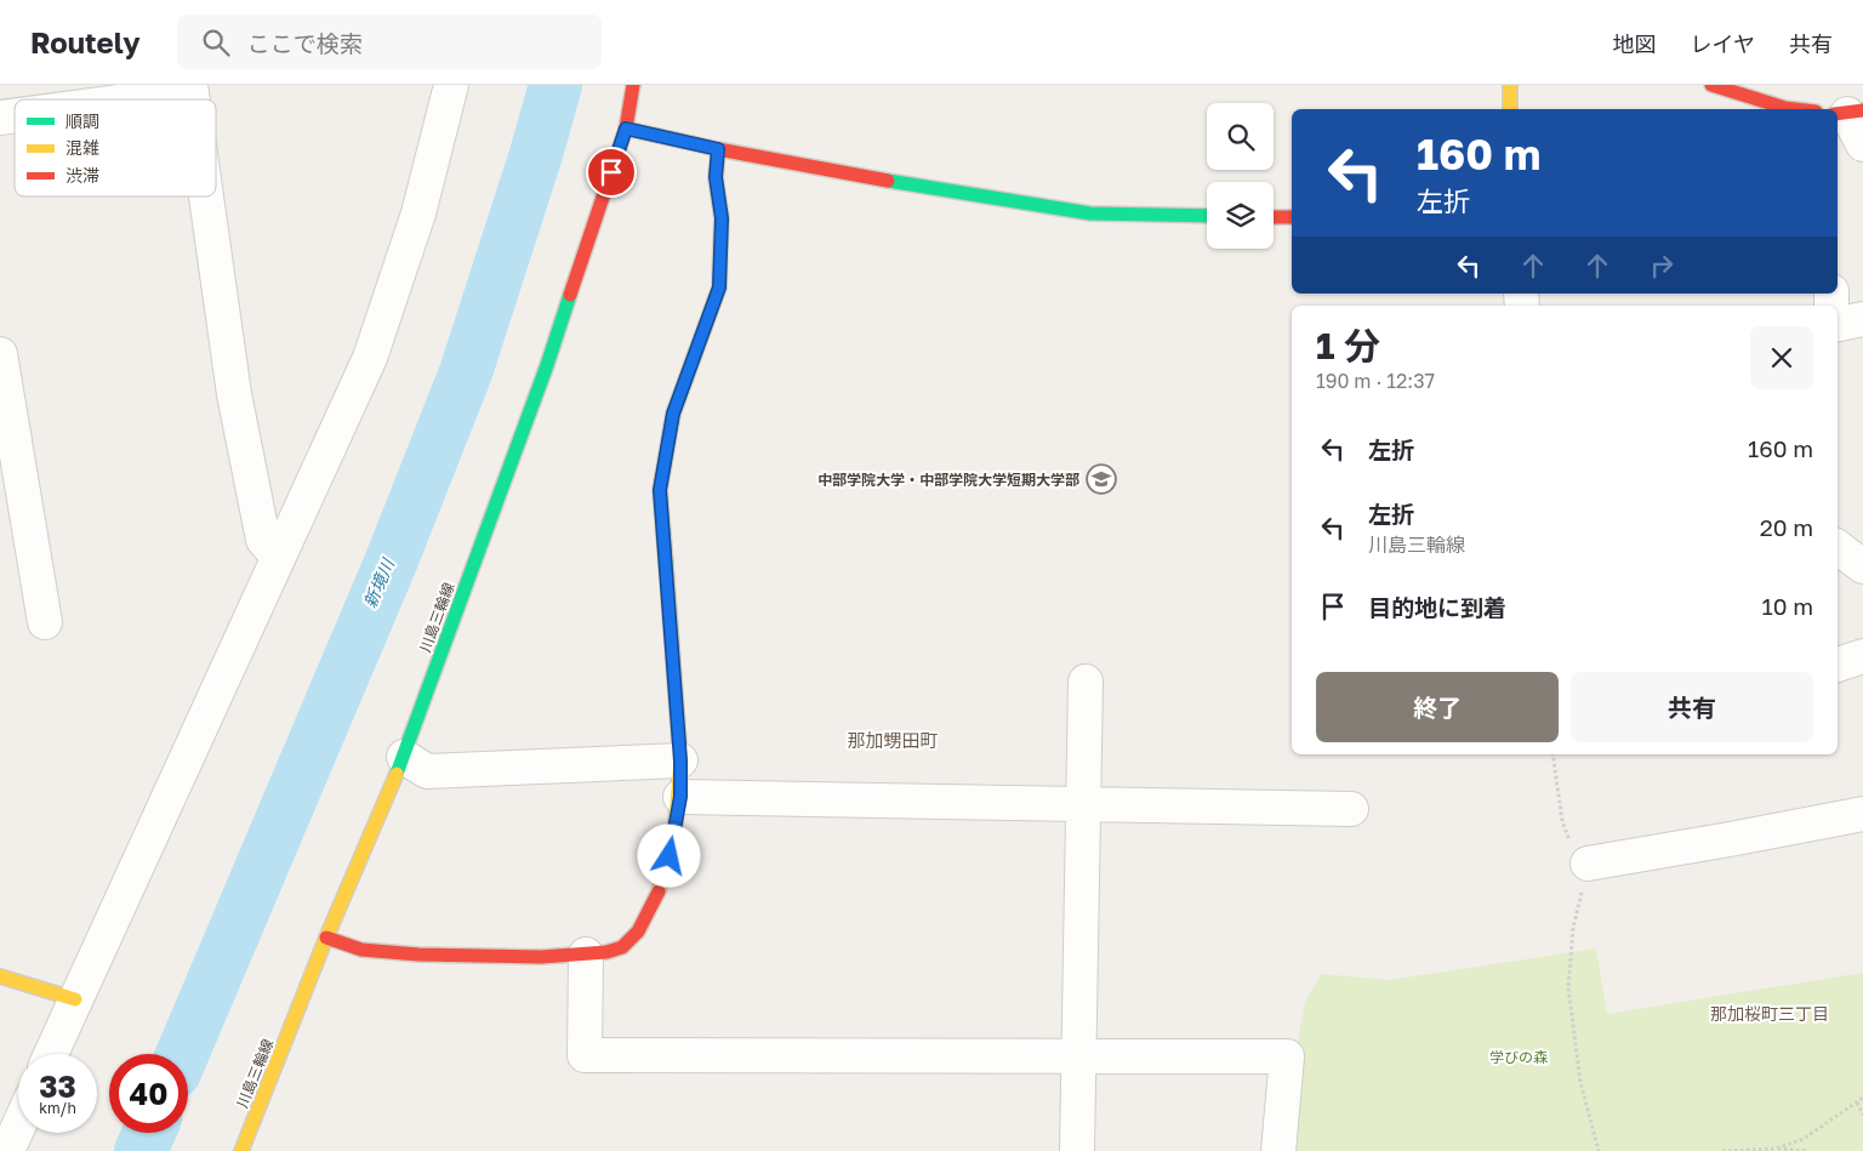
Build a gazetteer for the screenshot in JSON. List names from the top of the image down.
{
  "streets": {
    "street": ["川島三輪線"]
  },
  "districts": ["那加甥田町", "那加桜町三丁目"],
  "water": ["新境川"],
  "parks": ["学びの森"],
  "places": {
    "school or university": ["中部学院大学・中部学院大学短期大学部"]
  },
  "legend": ["順調", "混雑", "渋滞"],
  "page": {
    "header": "Routely",
    "search": "ここで検索",
    "nav": ["地図", "レイヤ", "共有"],
    "turn": ["160 m", "左折"],
    "heading": ["1 分", "190 m · 12:37"],
    "list": [
      {
        "name": "左折",
        "value": "160 m"
      },
      {
        "name": "左折",
        "note": "川島三輪線",
        "value": "20 m"
      },
      {
        "name": "目的地に到着",
        "value": "10 m"
      }
    ],
    "buttons": ["終了", "共有"],
    "speed": "33 km/h",
    "limit": "40"
  }
}
